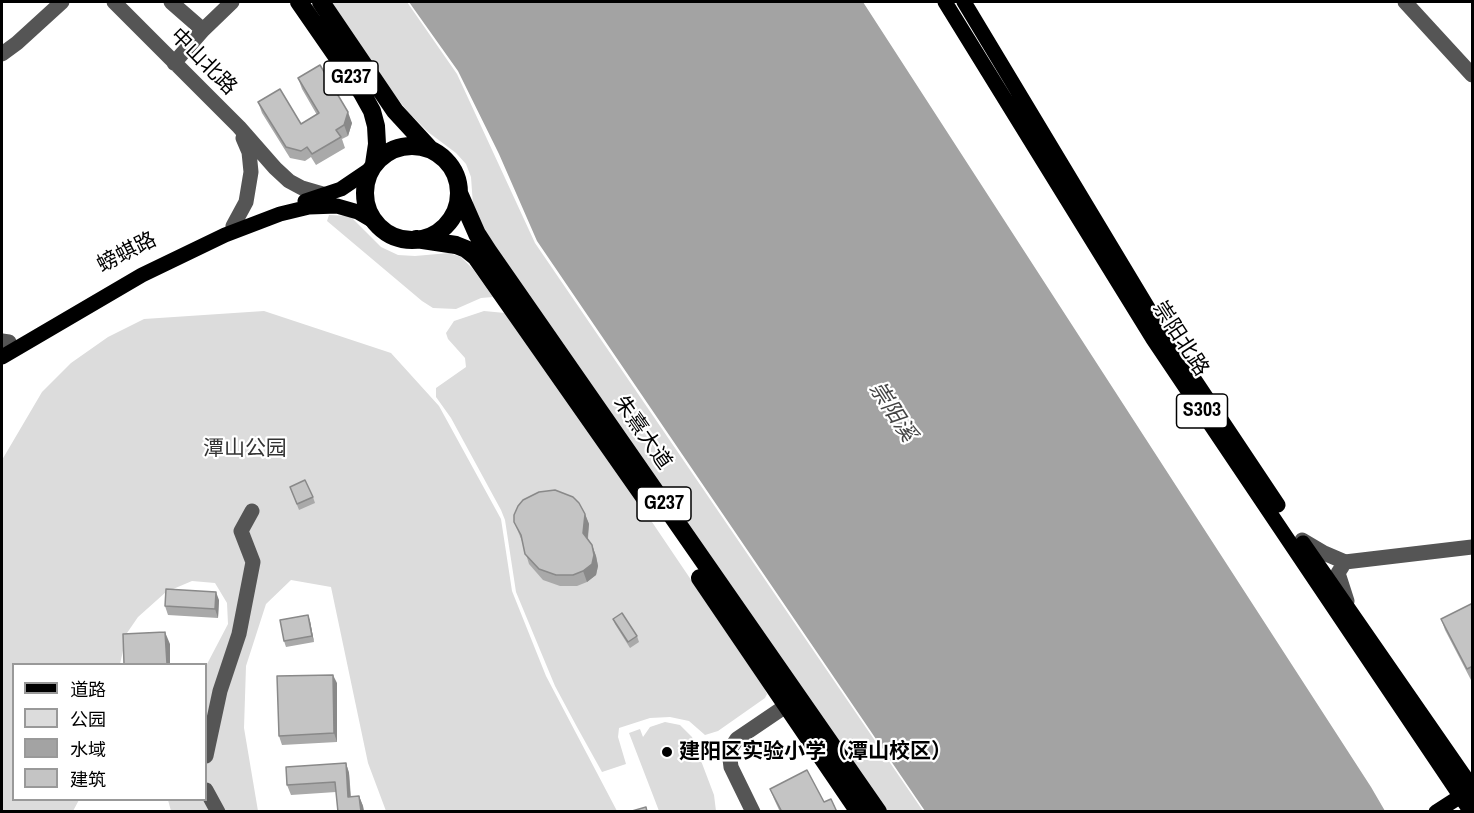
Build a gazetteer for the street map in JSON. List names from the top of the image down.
{
  "streets": {
    "highway": ["G237", "朱熹大道"],
    "main road": ["螃蜞路", "崇阳北路", "S303"],
    "street": ["中山北路"]
  },
  "crossings": [
    ["G237", "朱熹大道"]
  ],
  "water": ["崇阳溪"],
  "parks": ["潭山公园"],
  "places": ["建阳区实验小学（潭山校区）"],
  "legend": [
    "道路",
    "公园",
    "水域",
    "建筑"
  ]
}
